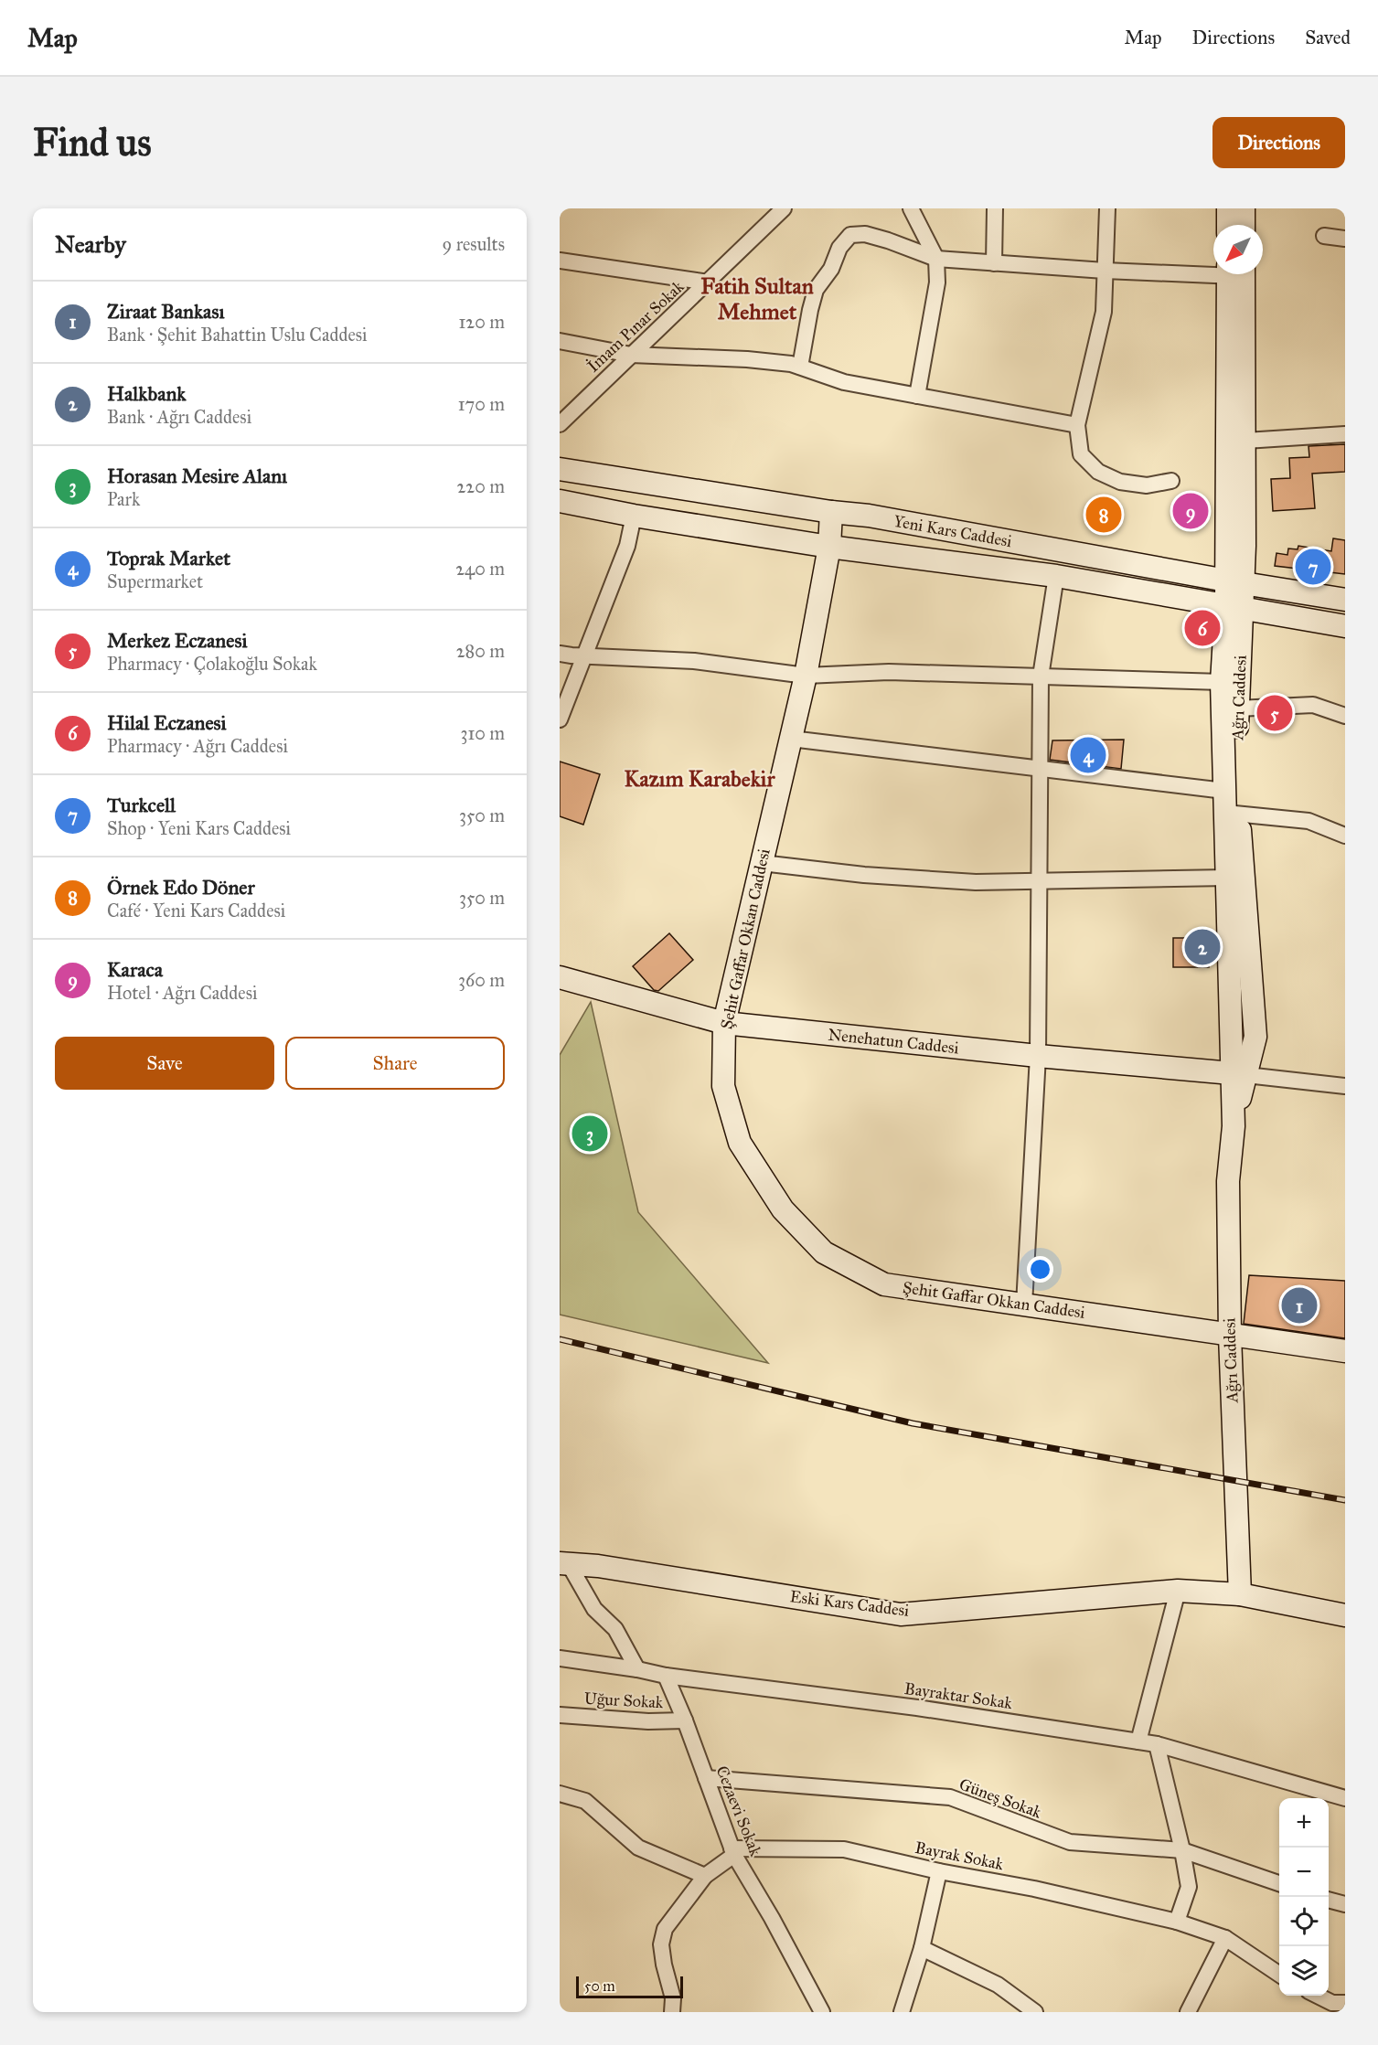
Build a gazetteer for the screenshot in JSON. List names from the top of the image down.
{
  "streets": {
    "main road": [
      "Yeni Kars Caddesi",
      "Ağrı Caddesi",
      "Şehit Gaffar Okkan Caddesi",
      "Nenehatun Caddesi",
      "Eski Kars Caddesi"
    ],
    "street": [
      "İmam Pınar Sokak",
      "Bayraktar Sokak",
      "Uğur Sokak",
      "Güneş Sokak",
      "Cezaevi Sokak",
      "Bayrak Sokak"
    ]
  },
  "crossings": [
    ["Yeni Kars Caddesi", "Ağrı Caddesi"],
    ["Yeni Kars Caddesi", "Şehit Gaffar Okkan Caddesi"],
    ["Ağrı Caddesi", "Şehit Gaffar Okkan Caddesi"],
    ["Ağrı Caddesi", "Nenehatun Caddesi"],
    ["Ağrı Caddesi", "Eski Kars Caddesi"],
    ["Şehit Gaffar Okkan Caddesi", "Nenehatun Caddesi"],
    ["Bayraktar Sokak", "Cezaevi Sokak"],
    ["Uğur Sokak", "Cezaevi Sokak"],
    ["Güneş Sokak", "Cezaevi Sokak"],
    ["Cezaevi Sokak", "Bayrak Sokak"]
  ],
  "districts": ["Fatih Sultan Mehmet", "Kazım Karabekir"],
  "scale_bar": "50 m",
  "north": "bottom left",
  "page": {
    "header": "Map",
    "nav": ["Map", "Directions", "Saved"],
    "buttons": [
      "Directions",
      ["Save", "Share"]
    ],
    "title": "Find us",
    "heading": ["Nearby", "9 results"],
    "list": [
      {
        "mark": "1",
        "name": "Ziraat Bankası",
        "note": "Bank · Şehit Bahattin Uslu Caddesi",
        "value": "120 m"
      },
      {
        "mark": "2",
        "name": "Halkbank",
        "note": "Bank · Ağrı Caddesi",
        "value": "170 m"
      },
      {
        "mark": "3",
        "name": "Horasan Mesire Alanı",
        "note": "Park",
        "value": "220 m"
      },
      {
        "mark": "4",
        "name": "Toprak Market",
        "note": "Supermarket",
        "value": "240 m"
      },
      {
        "mark": "5",
        "name": "Merkez Eczanesi",
        "note": "Pharmacy · Çolakoğlu Sokak",
        "value": "280 m"
      },
      {
        "mark": "6",
        "name": "Hilal Eczanesi",
        "note": "Pharmacy · Ağrı Caddesi",
        "value": "310 m"
      },
      {
        "mark": "7",
        "name": "Turkcell",
        "note": "Shop · Yeni Kars Caddesi",
        "value": "350 m"
      },
      {
        "mark": "8",
        "name": "Örnek Edo Döner",
        "note": "Café · Yeni Kars Caddesi",
        "value": "350 m"
      },
      {
        "mark": "9",
        "name": "Karaca",
        "note": "Hotel · Ağrı Caddesi",
        "value": "360 m"
      }
    ],
    "pins": [
      "9",
      "8",
      "7",
      "6",
      "5",
      "4",
      "2",
      "3",
      "1"
    ],
    "map_buttons": ["+", "−"],
    "scale": "50 m"
  }
}
